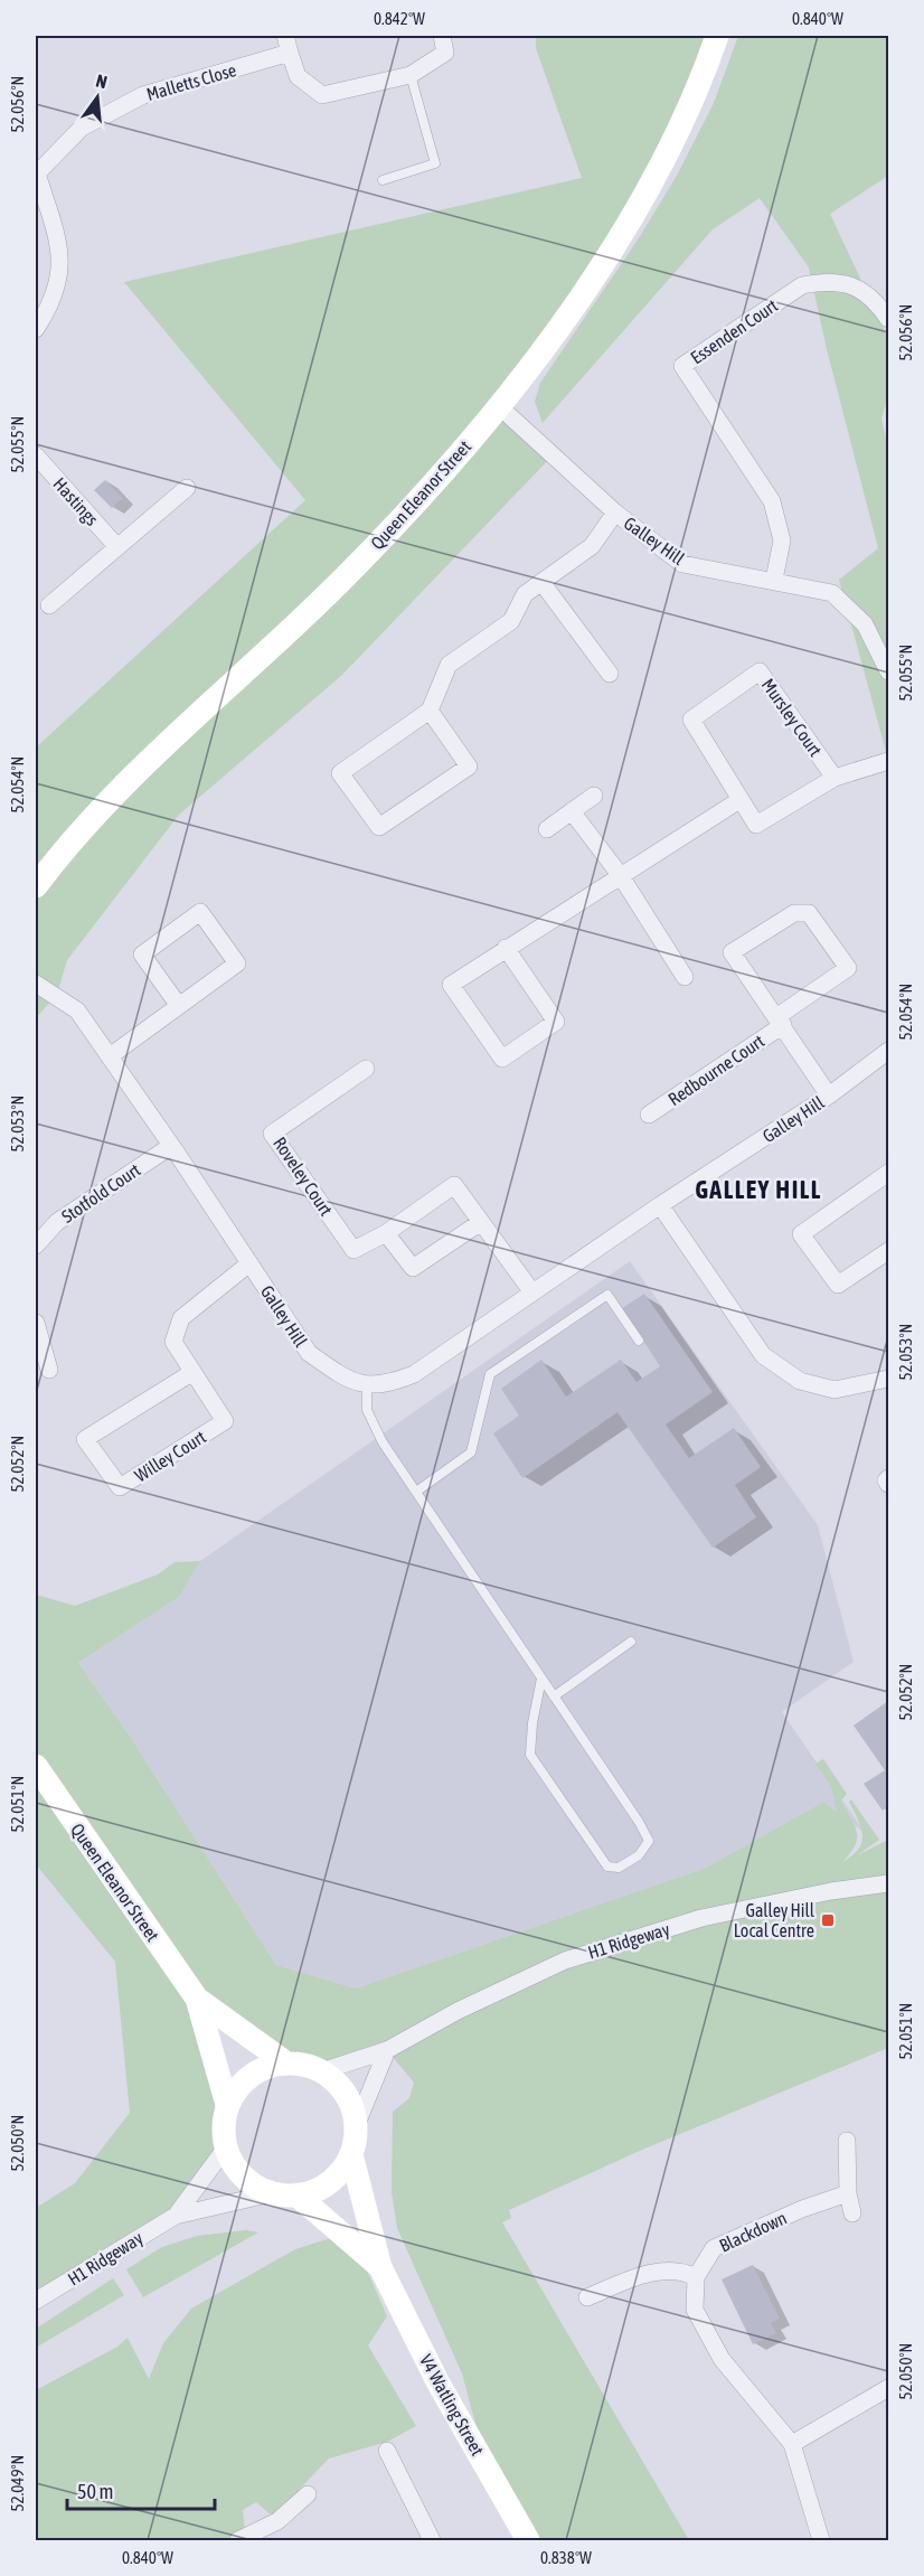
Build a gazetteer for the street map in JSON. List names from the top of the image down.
{
  "streets": {
    "street": [
      "Malletts Close",
      "Essenden Court",
      "Queen Eleanor Street",
      "Hastings",
      "Galley Hill",
      "Mursley Court",
      "Redbourne Court",
      "Roveley Court",
      "Stotfold Court",
      "Willey Court",
      "H1 Ridgeway",
      "Blackdown",
      "V4 Watling Street"
    ]
  },
  "crossings": [
    ["Essenden Court", "Galley Hill"],
    ["Queen Eleanor Street", "Galley Hill"],
    ["Queen Eleanor Street", "H1 Ridgeway"],
    ["Queen Eleanor Street", "V4 Watling Street"],
    ["Galley Hill", "Redbourne Court"],
    ["Galley Hill", "Roveley Court"],
    ["Galley Hill", "Stotfold Court"],
    ["Galley Hill", "Willey Court"],
    ["H1 Ridgeway", "V4 Watling Street"]
  ],
  "districts": ["GALLEY HILL"],
  "places": {
    "transit": ["Galley Hill Local Centre"]
  },
  "scale_bar": "50 m",
  "north": "top",
  "coordinates": [
    "0.842°W",
    "0.840°W",
    "52.056°N",
    "52.055°N",
    "52.054°N",
    "52.053°N",
    "52.052°N",
    "52.051°N",
    "52.050°N",
    "52.049°N",
    "0.838°W"
  ]
}
